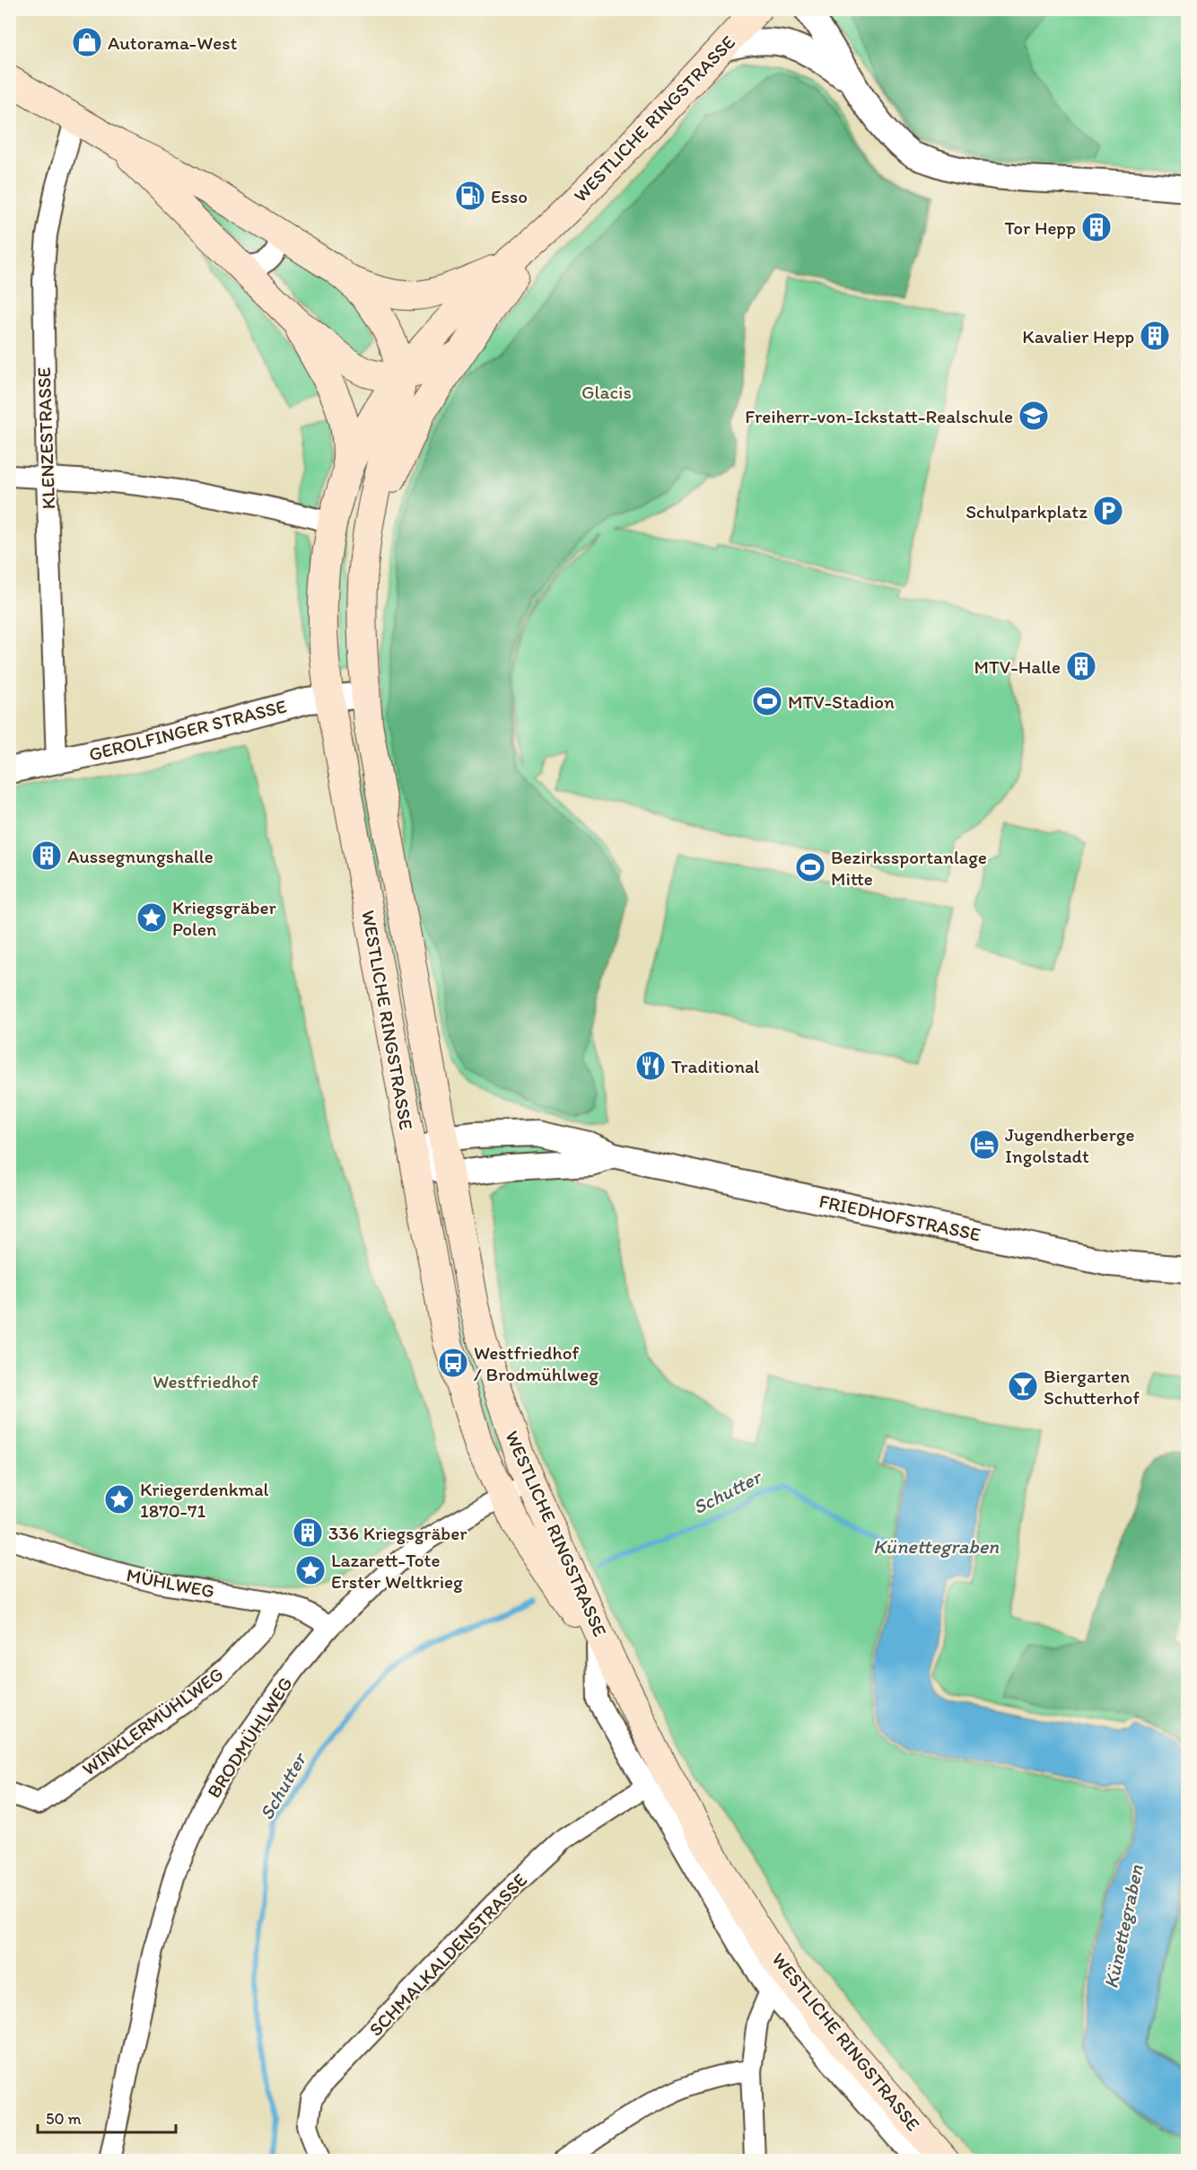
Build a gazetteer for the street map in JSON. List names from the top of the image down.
{
  "streets": {
    "main road": ["WESTLICHE RINGSTRASSE"],
    "street": [
      "KLENZESTRASSE",
      "GEROLFINGER STRASSE",
      "FRIEDHOFSTRASSE",
      "MÜHLWEG",
      "WINKLERMÜHLWEG",
      "BRODMÜHLWEG",
      "SCHMALKALDENSTRASSE"
    ]
  },
  "crossings": [
    ["WESTLICHE RINGSTRASSE", "GEROLFINGER STRASSE"],
    ["WESTLICHE RINGSTRASSE", "FRIEDHOFSTRASSE"],
    ["WESTLICHE RINGSTRASSE", "BRODMÜHLWEG"],
    ["WESTLICHE RINGSTRASSE", "SCHMALKALDENSTRASSE"],
    ["KLENZESTRASSE", "GEROLFINGER STRASSE"],
    ["MÜHLWEG", "WINKLERMÜHLWEG"],
    ["MÜHLWEG", "BRODMÜHLWEG"]
  ],
  "water": ["Schutter", "Künettegraben"],
  "parks": ["Glacis", "Westfriedhof"],
  "places": {
    "shop": ["Autorama-West"],
    "fuel station": ["Esso"],
    "building": [
      "Tor Hepp",
      "Kavalier Hepp",
      "MTV-Halle",
      "Aussegnungshalle",
      "336 Kriegsgräber"
    ],
    "school or university": ["Freiherr-von-Ickstatt-Realschule"],
    "parking": ["Schulparkplatz"],
    "sports": ["MTV-Stadion", "Bezirkssportanlage Mitte"],
    "place": ["Kriegsgräber Polen", "Kriegerdenkmal 1870-71", "Lazarett-Tote Erster Weltkrieg"],
    "restaurant": ["Traditional"],
    "hotel": ["Jugendherberge Ingolstadt"],
    "bus stop": ["Westfriedhof / Brodmühlweg"],
    "bar": ["Biergarten Schutterhof"]
  },
  "scale_bar": "50 m"
}
